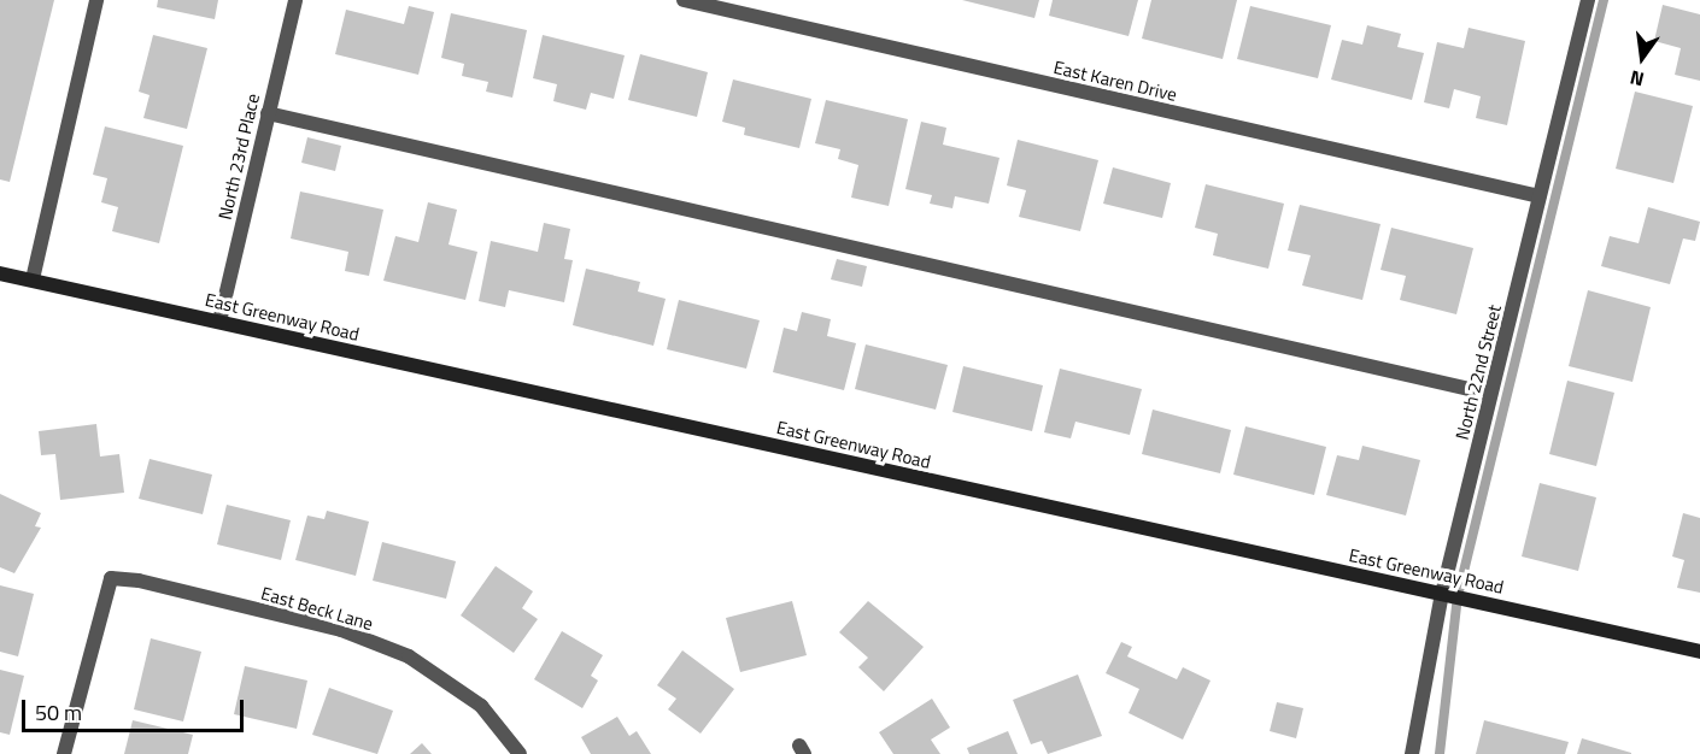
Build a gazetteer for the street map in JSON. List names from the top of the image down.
{
  "streets": {
    "street": [
      "East Karen Drive",
      "North 23rd Place",
      "East Greenway Road",
      "North 22nd Street",
      "East Beck Lane"
    ]
  },
  "crossings": [
    ["East Karen Drive", "North 22nd Street"],
    ["North 23rd Place", "East Greenway Road"],
    ["East Greenway Road", "North 22nd Street"]
  ],
  "scale_bar": "50 m",
  "north": "bottom"
}
